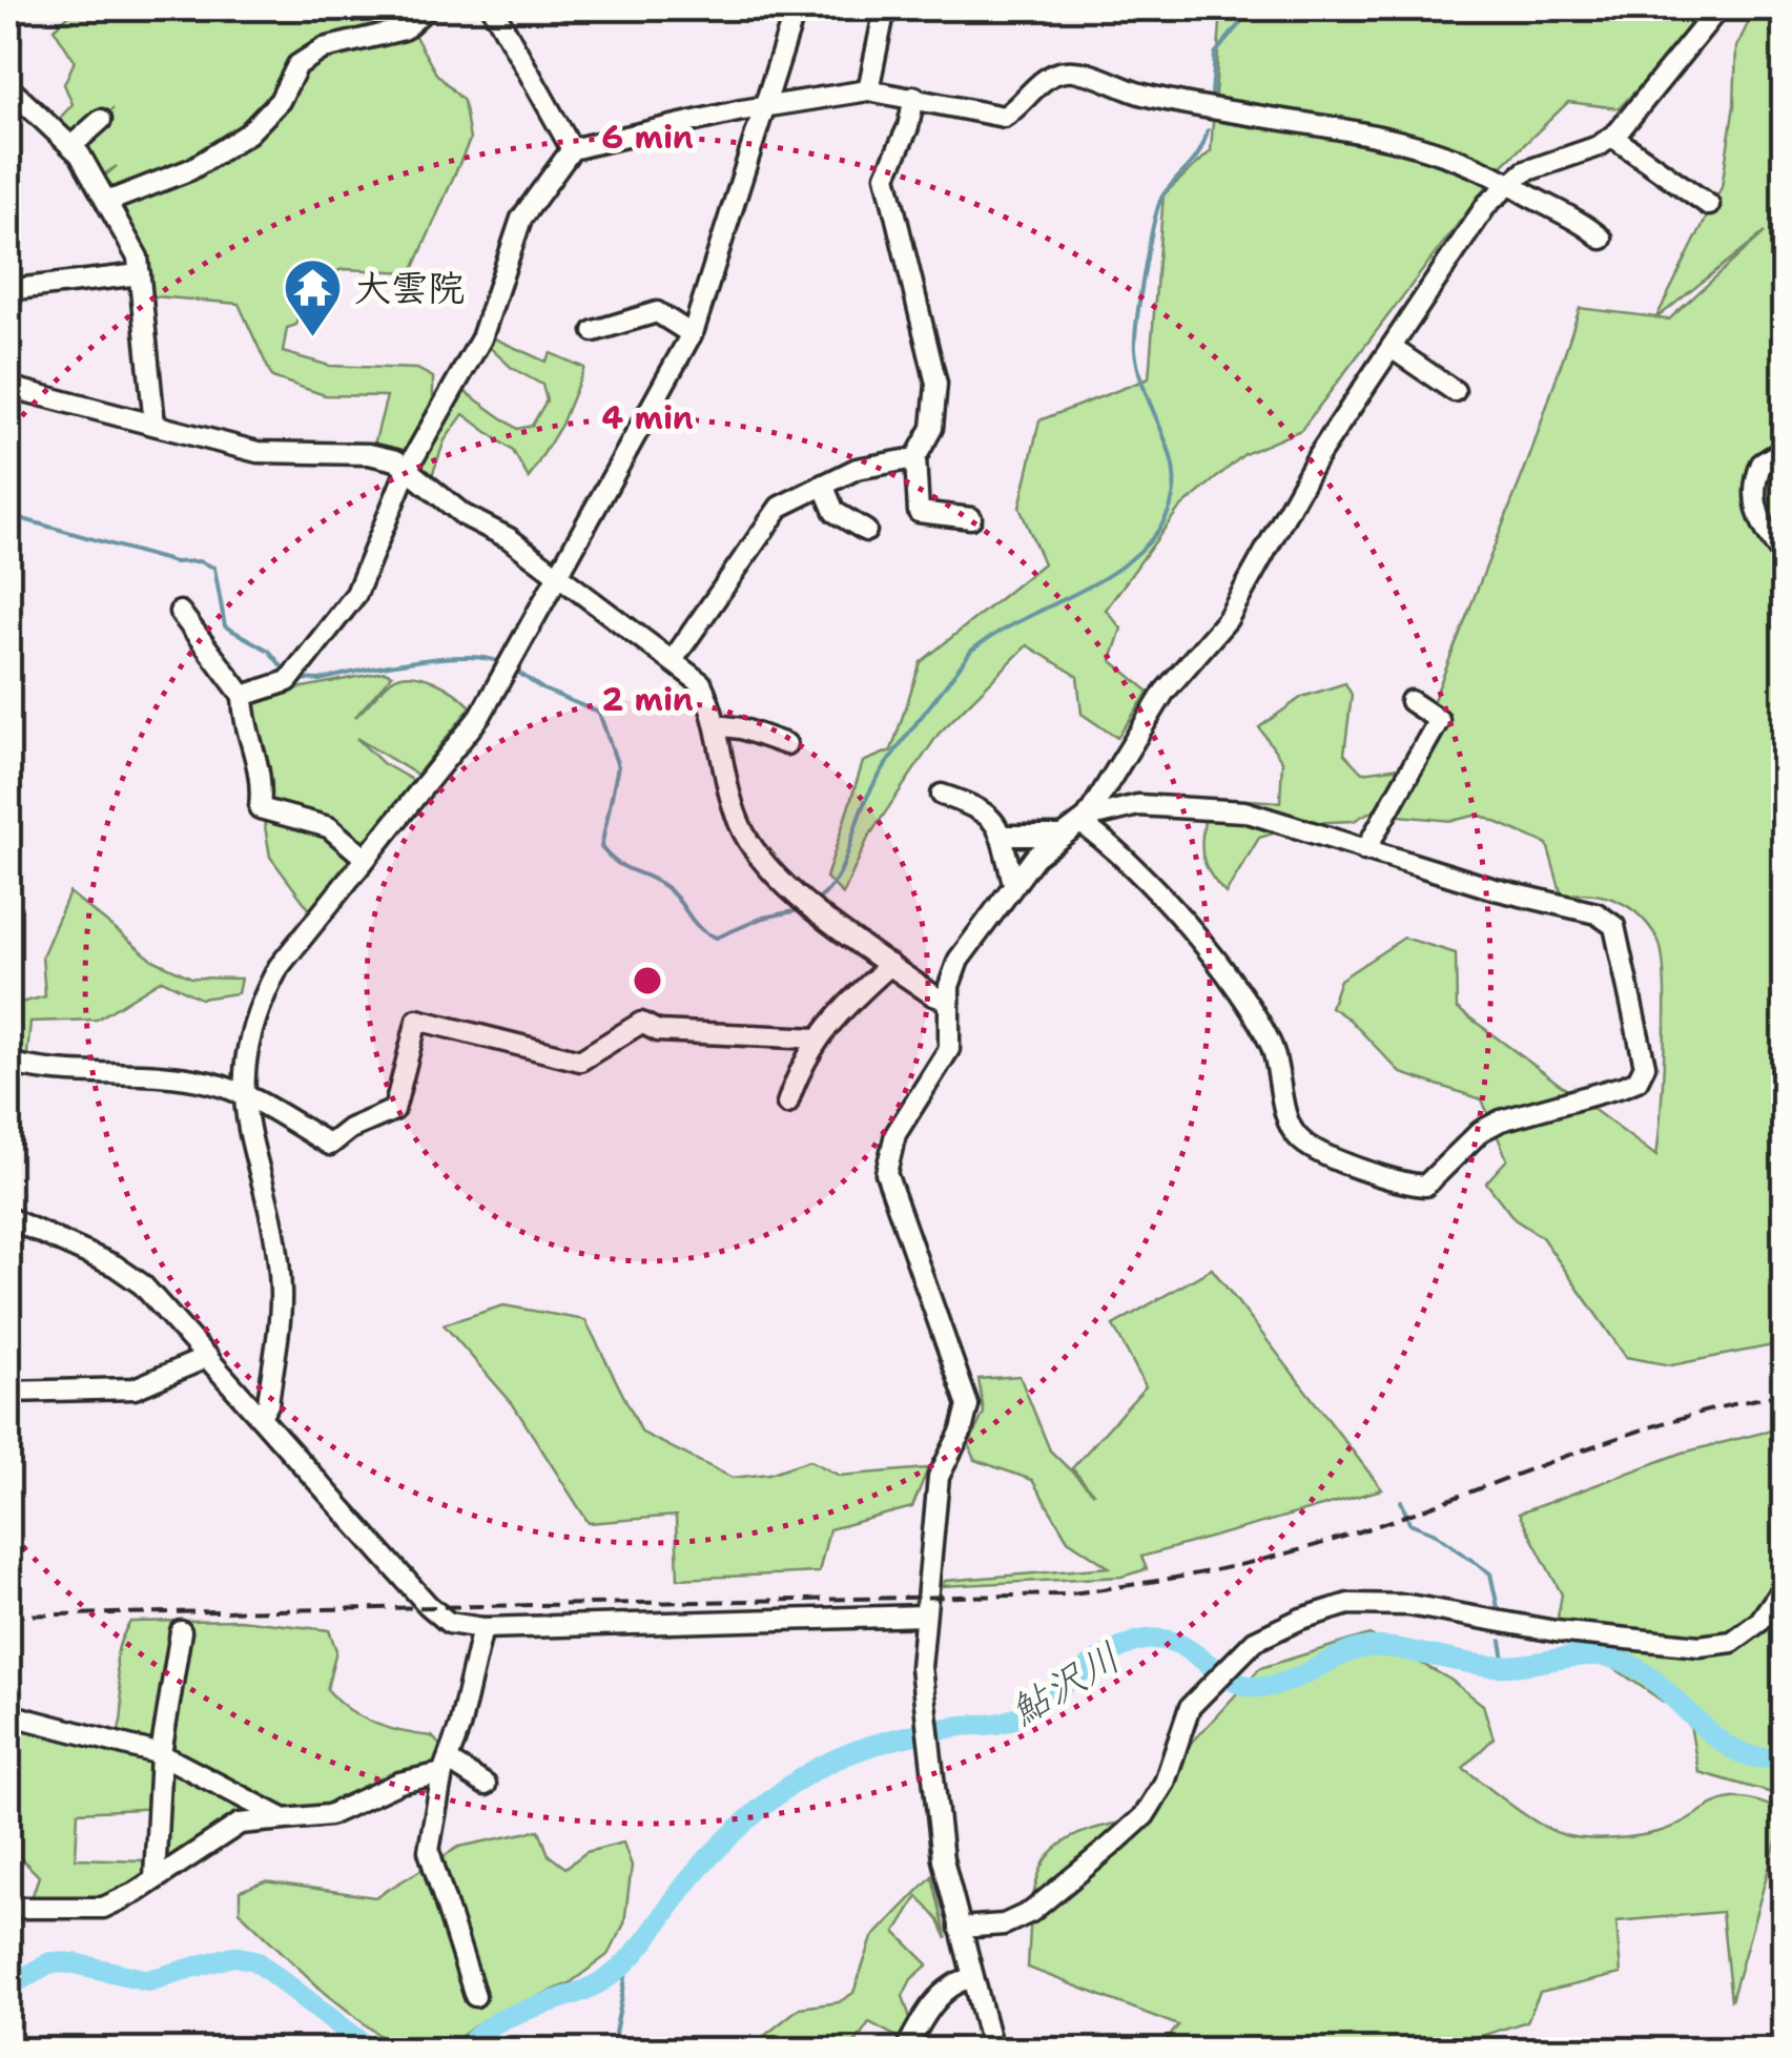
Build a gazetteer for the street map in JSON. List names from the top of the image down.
{
  "water": ["鮎沢川"],
  "places": {
    "temple": ["大雲院"]
  },
  "rings": ["6 min", "4 min", "2 min"]
}
